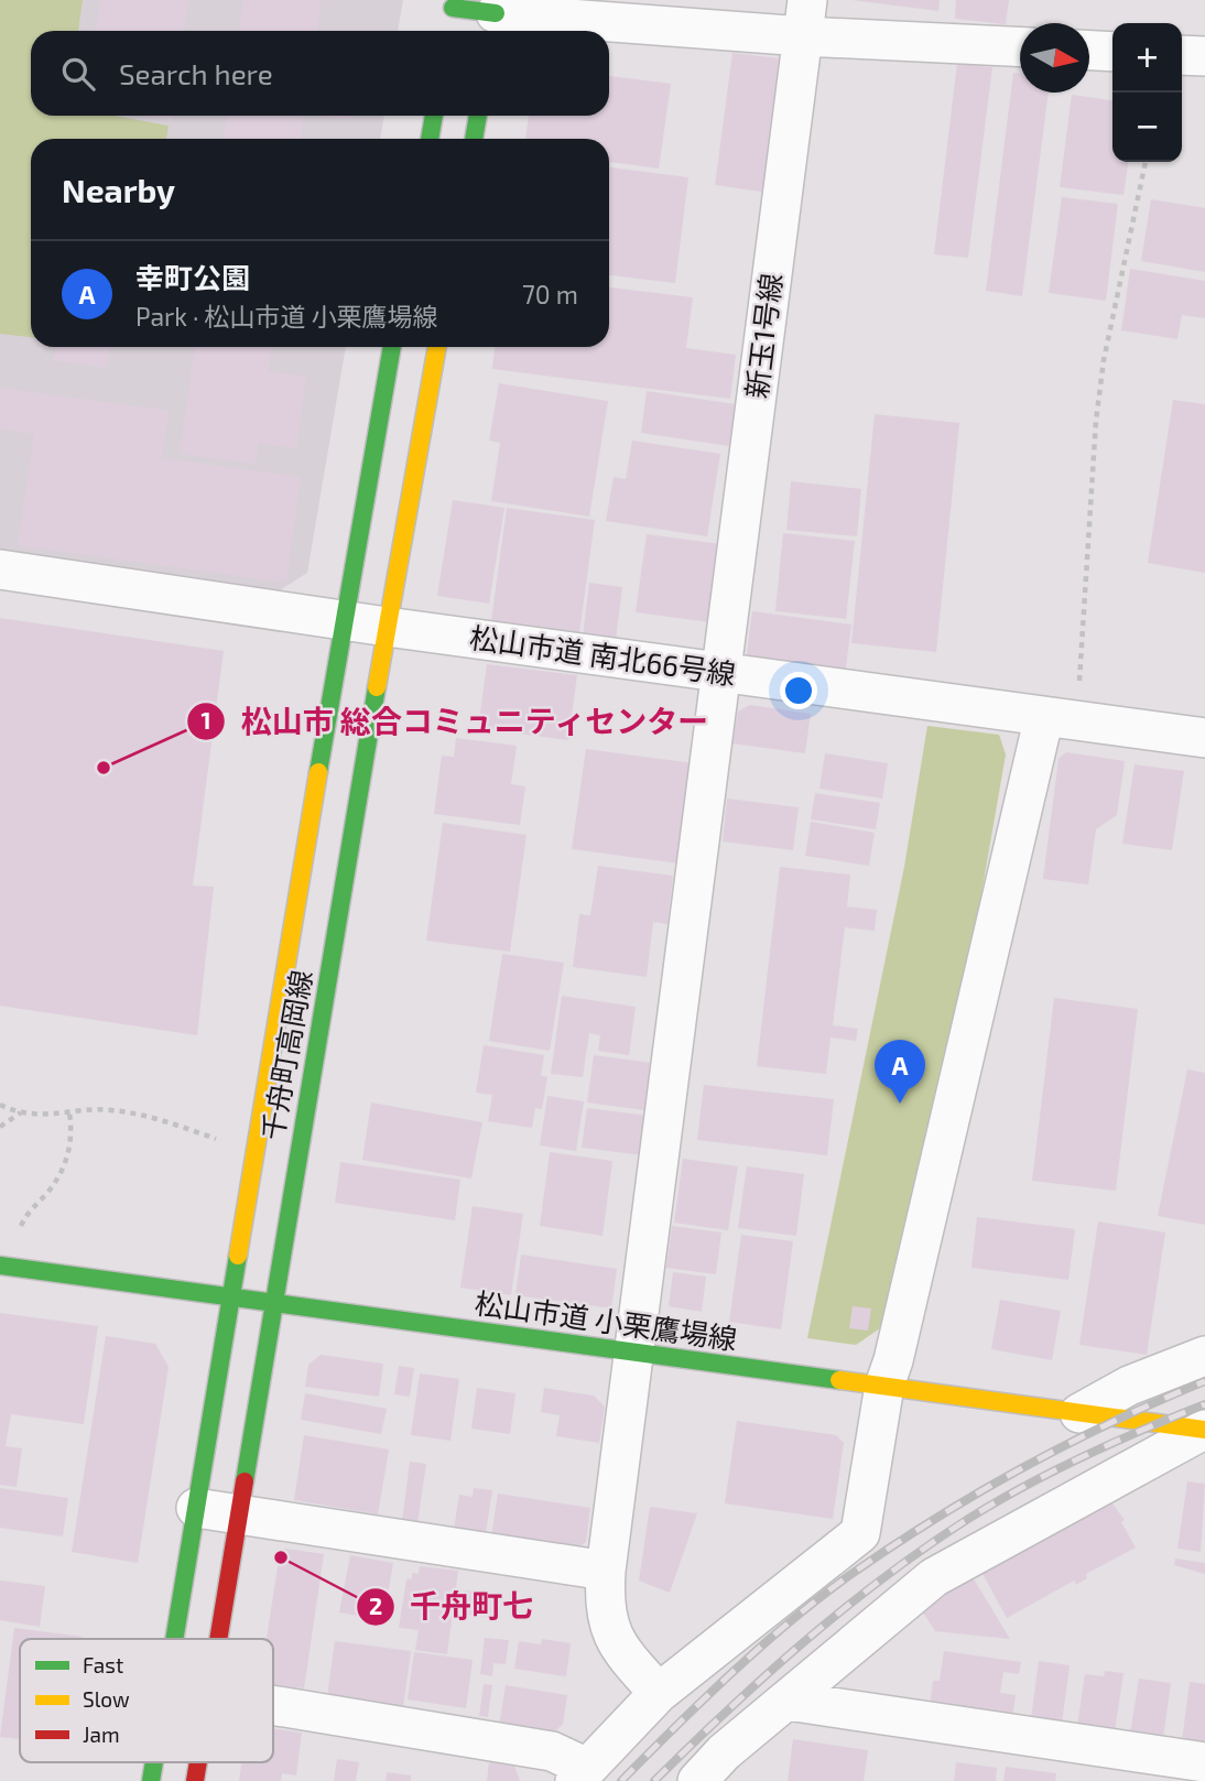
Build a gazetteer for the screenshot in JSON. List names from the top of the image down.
{
  "streets": {
    "street": [
      "新玉1号線",
      "松山市道 南北66号線",
      "千舟町高岡線",
      "松山市道 小栗鷹場線"
    ]
  },
  "crossings": [
    ["新玉1号線", "松山市道 南北66号線"],
    ["新玉1号線", "松山市道 小栗鷹場線"],
    ["松山市道 南北66号線", "千舟町高岡線"],
    ["千舟町高岡線", "松山市道 小栗鷹場線"]
  ],
  "places": ["松山市 総合コミュニティセンター", "千舟町七"],
  "legend": ["Fast", "Slow", "Jam"],
  "north": "right",
  "page": {
    "map_buttons": ["+", "−"],
    "search": "Search here",
    "heading": "Nearby",
    "list": [
      {
        "mark": "A",
        "name": "幸町公園",
        "note": "Park · 松山市道 小栗鷹場線",
        "value": "70 m"
      }
    ],
    "pins": "A"
  }
}
